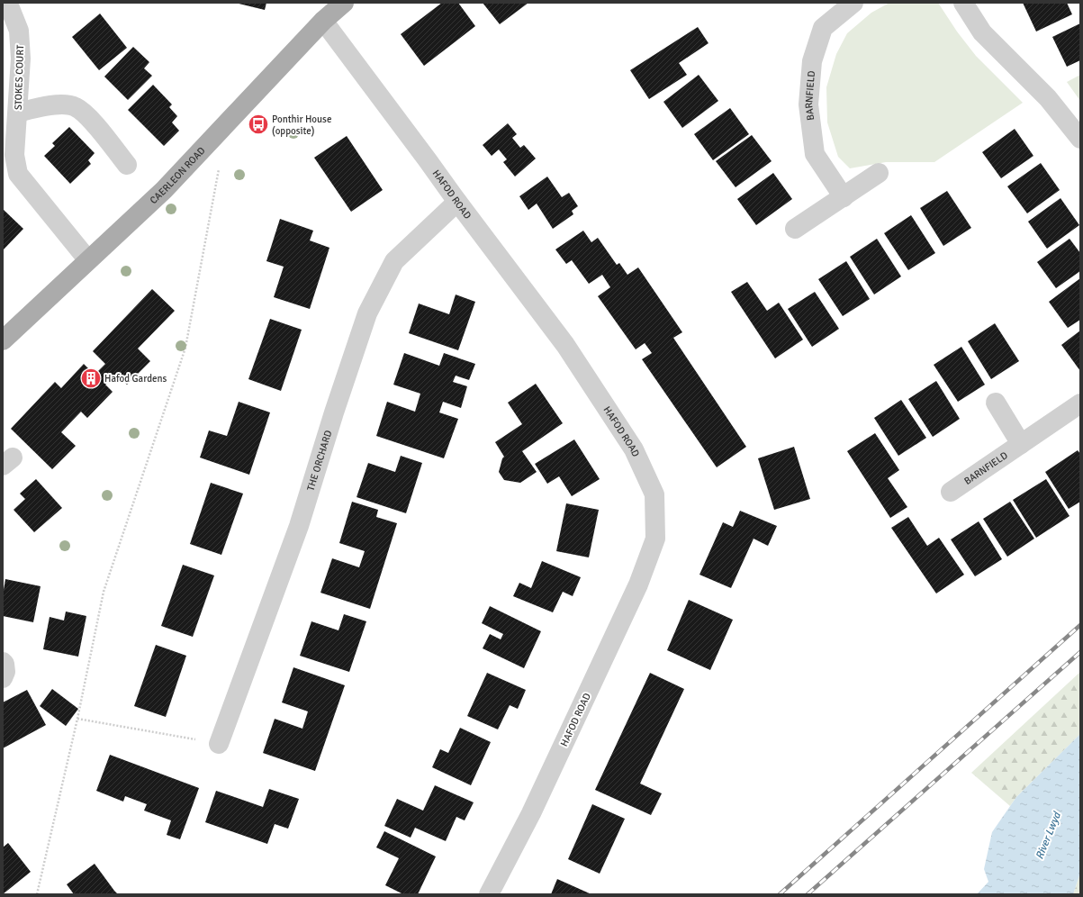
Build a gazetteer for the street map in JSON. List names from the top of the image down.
{
  "streets": {
    "main road": ["CAERLEON ROAD"],
    "street": [
      "STOKES COURT",
      "BARNFIELD",
      "HAFOD ROAD",
      "THE ORCHARD"
    ]
  },
  "crossings": [
    ["STOKES COURT", "CAERLEON ROAD"],
    ["CAERLEON ROAD", "HAFOD ROAD"],
    ["HAFOD ROAD", "THE ORCHARD"]
  ],
  "water": ["River Lwyd"],
  "places": {
    "bus stop": ["Ponthir House (opposite)"],
    "building": ["Hafod Gardens"]
  }
}
